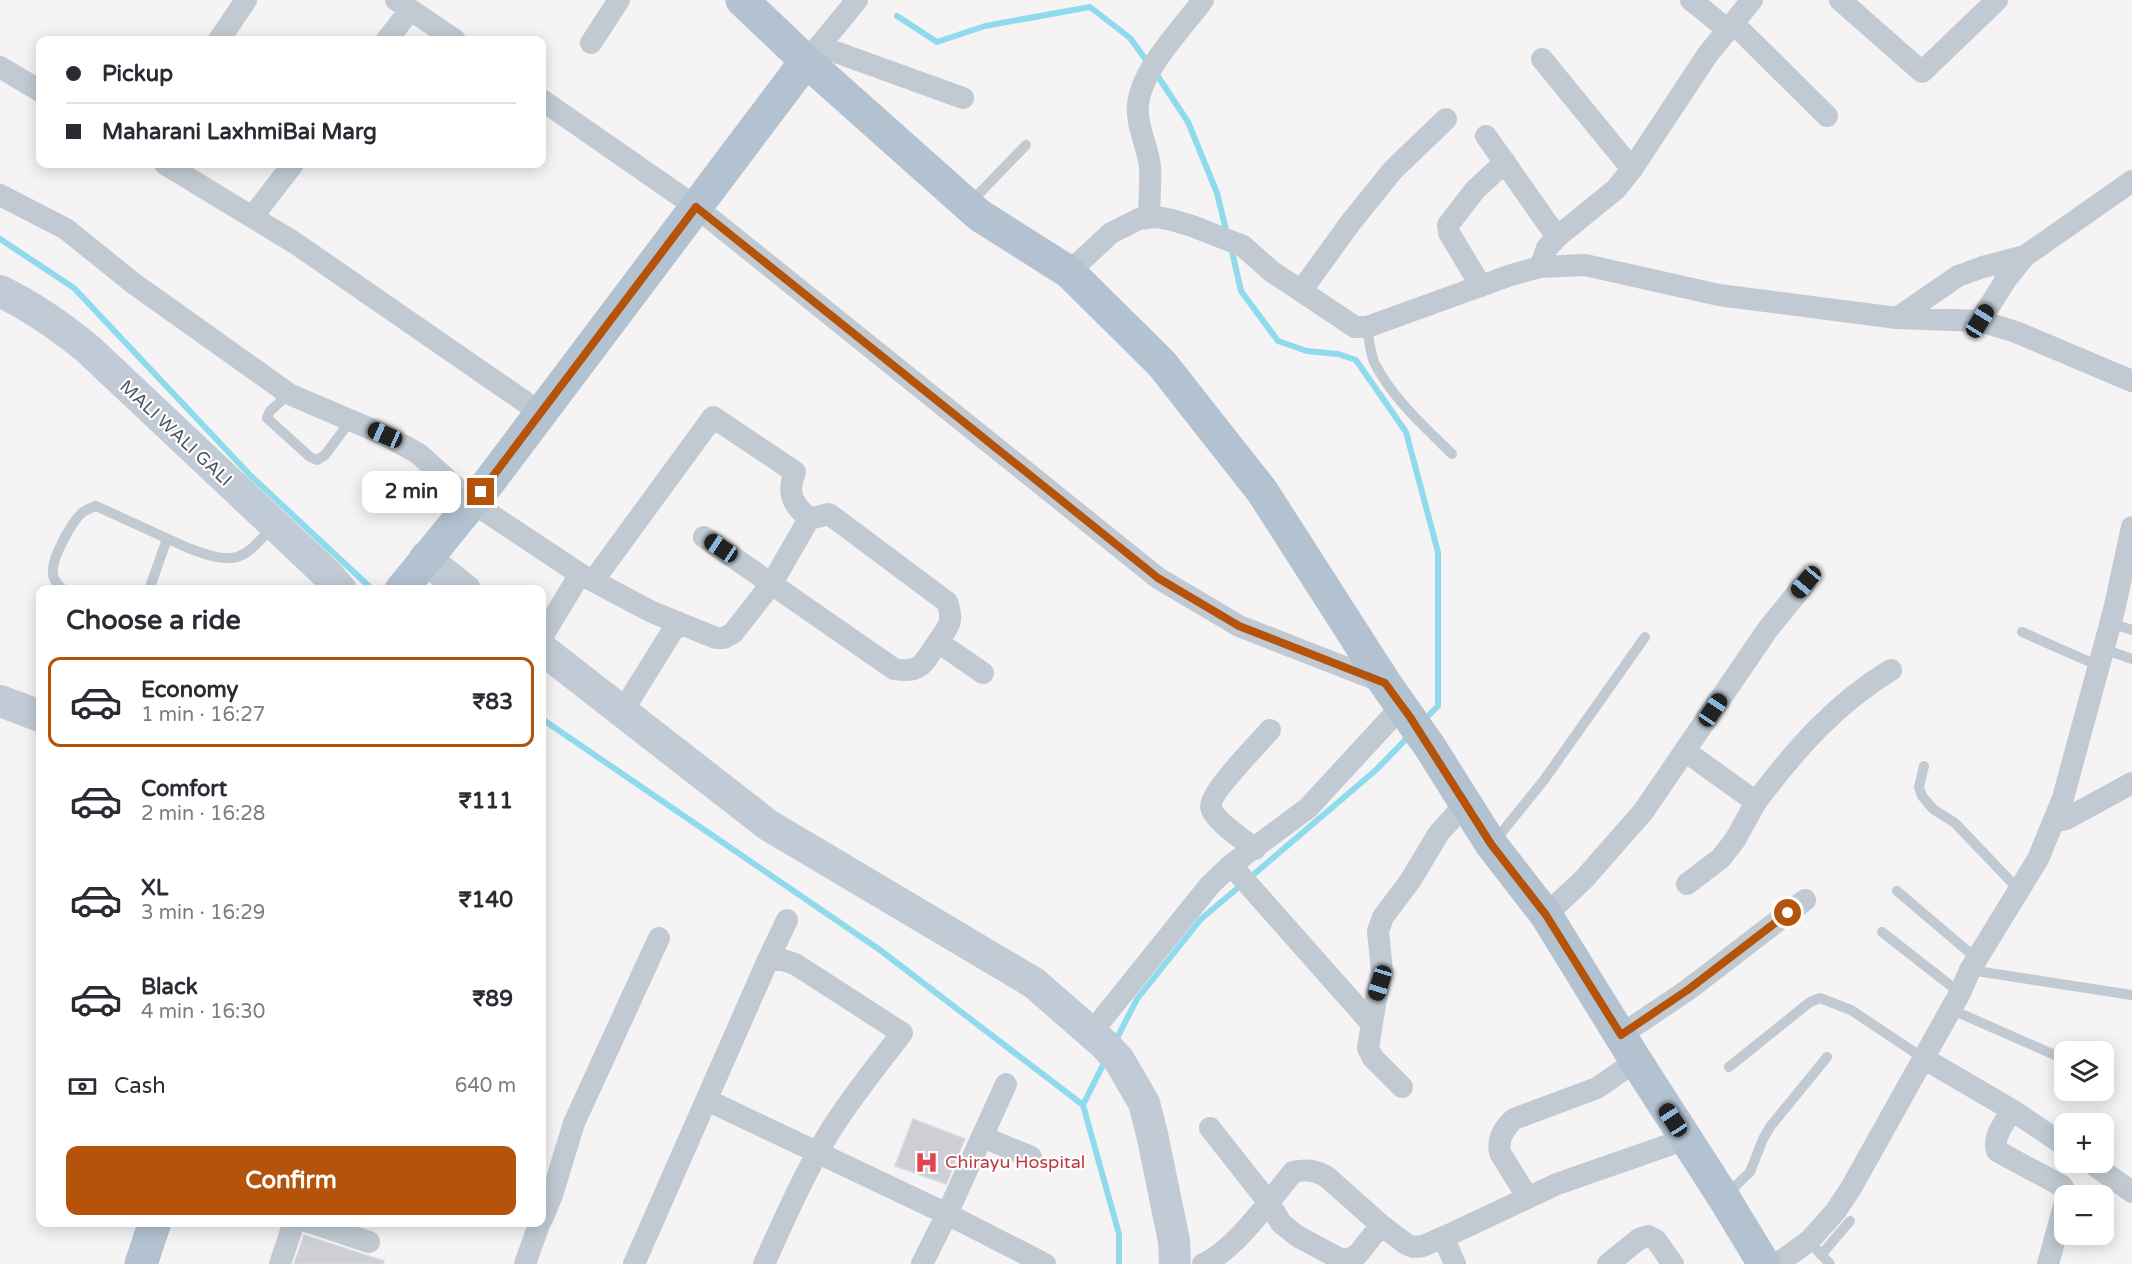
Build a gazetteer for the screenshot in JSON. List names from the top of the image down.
{
  "streets": {
    "street": ["MALI WALI GALI"]
  },
  "places": {
    "hospital": ["Chirayu Hospital"]
  },
  "page": {
    "banner": ["Pickup", "Maharani LaxhmiBai Marg"],
    "bubble": "2 min",
    "heading": "Choose a ride",
    "list": [
      {
        "name": "Economy",
        "note": "1 min · 16:27",
        "value": "₹83"
      },
      {
        "name": "Comfort",
        "note": "2 min · 16:28",
        "value": "₹111"
      },
      {
        "name": "XL",
        "note": "3 min · 16:29",
        "value": "₹140"
      },
      {
        "name": "Black",
        "note": "4 min · 16:30",
        "value": "₹89"
      }
    ],
    "map_buttons": ["+", "−"],
    "pay": ["Cash", "640 m"],
    "buttons": "Confirm"
  }
}
